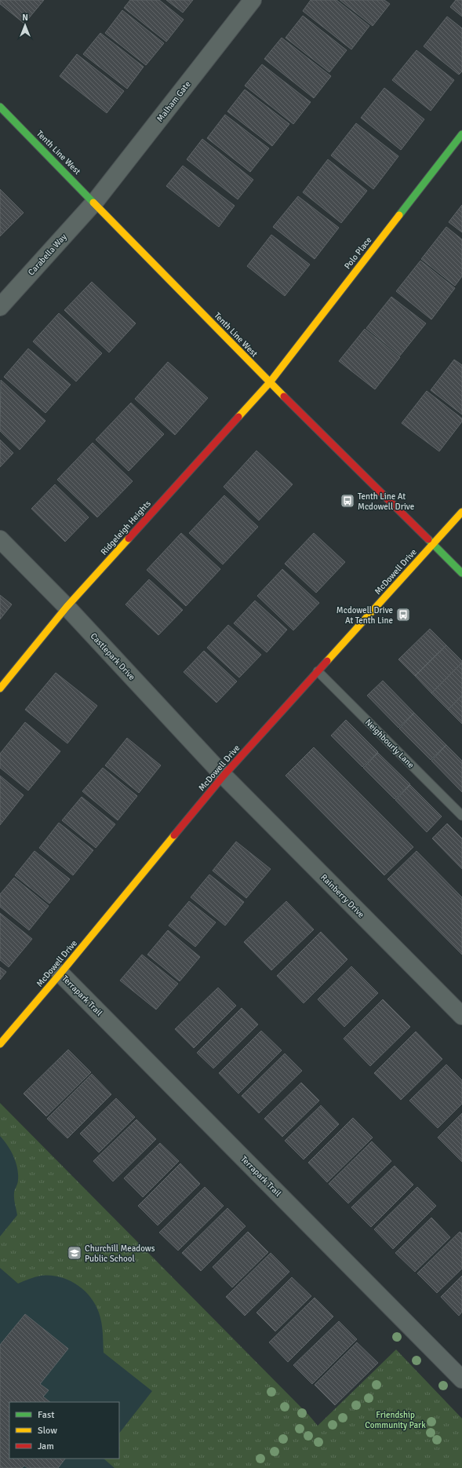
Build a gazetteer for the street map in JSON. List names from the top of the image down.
{
  "streets": {
    "street": [
      "Malham Gate",
      "Tenth Line West",
      "Polo Place",
      "Carabella Way",
      "Ridgeleigh Heights",
      "McDowell Drive",
      "Castlepark Drive",
      "Rainberry Drive",
      "Terrapark Trail"
    ],
    "lane": ["Neighbourly Lane"]
  },
  "crossings": [
    ["Malham Gate", "Tenth Line West"],
    ["Malham Gate", "Carabella Way"],
    ["Tenth Line West", "Polo Place"],
    ["Tenth Line West", "Carabella Way"],
    ["Tenth Line West", "Ridgeleigh Heights"],
    ["Tenth Line West", "McDowell Drive"],
    ["Polo Place", "Ridgeleigh Heights"],
    ["Ridgeleigh Heights", "Castlepark Drive"],
    ["McDowell Drive", "Castlepark Drive"],
    ["McDowell Drive", "Neighbourly Lane"],
    ["McDowell Drive", "Rainberry Drive"],
    ["McDowell Drive", "Terrapark Trail"],
    ["Castlepark Drive", "Rainberry Drive"]
  ],
  "parks": ["Friendship Community Park"],
  "places": {
    "bus stop": ["Tenth Line At Mcdowell Drive", "Mcdowell Drive At Tenth Line"],
    "school or university": ["Churchill Meadows Public School"]
  },
  "legend": ["Fast", "Slow", "Jam"],
  "north": "top"
}
